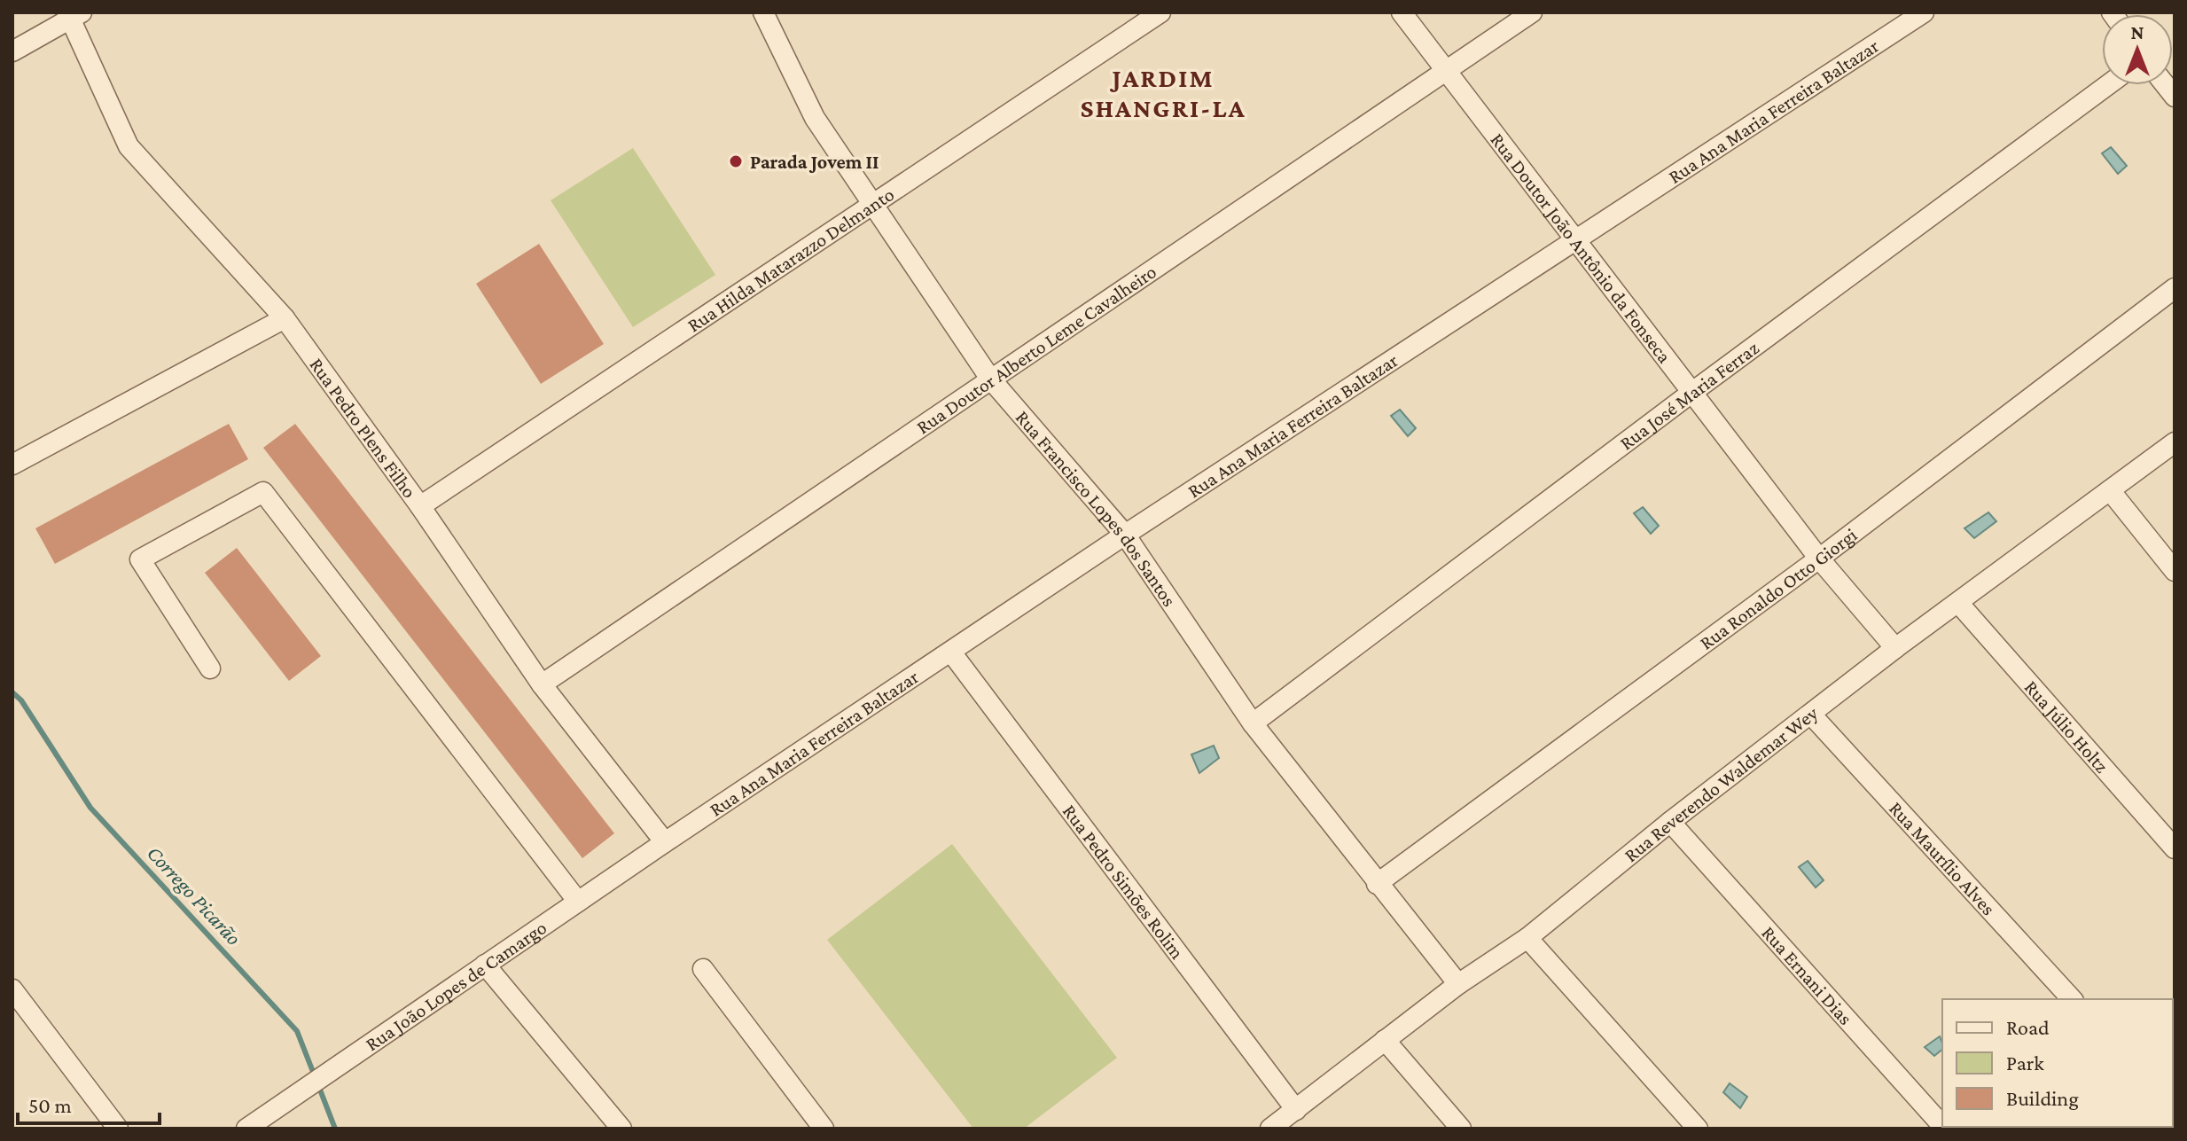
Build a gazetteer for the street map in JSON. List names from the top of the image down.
{
  "streets": {
    "street": [
      "Rua Ana Maria Ferreira Baltazar",
      "Rua Doutor João Antônio da Fonseca",
      "Rua Hilda Matarazzo Delmanto",
      "Rua Doutor Alberto Leme Cavalheiro",
      "Rua José Maria Ferraz",
      "Rua Pedro Plens Filho",
      "Rua Francisco Lopes dos Santos",
      "Rua Ronaldo Otto Giorgi",
      "Rua Júlio Holtz",
      "Rua Reverendo Waldemar Wey",
      "Rua Maurílio Alves",
      "Rua Pedro Simões Rolim",
      "Rua Ernani Dias",
      "Rua João Lopes de Camargo"
    ]
  },
  "crossings": [
    ["Rua Ana Maria Ferreira Baltazar", "Rua Doutor João Antônio da Fonseca"],
    ["Rua Ana Maria Ferreira Baltazar", "Rua Pedro Plens Filho"],
    ["Rua Ana Maria Ferreira Baltazar", "Rua Francisco Lopes dos Santos"],
    ["Rua Ana Maria Ferreira Baltazar", "Rua Pedro Simões Rolim"],
    ["Rua Ana Maria Ferreira Baltazar", "Rua João Lopes de Camargo"],
    ["Rua Doutor João Antônio da Fonseca", "Rua Doutor Alberto Leme Cavalheiro"],
    ["Rua Doutor João Antônio da Fonseca", "Rua José Maria Ferraz"],
    ["Rua Doutor João Antônio da Fonseca", "Rua Ronaldo Otto Giorgi"],
    ["Rua Doutor João Antônio da Fonseca", "Rua Reverendo Waldemar Wey"],
    ["Rua Hilda Matarazzo Delmanto", "Rua Pedro Plens Filho"],
    ["Rua Hilda Matarazzo Delmanto", "Rua Francisco Lopes dos Santos"],
    ["Rua Doutor Alberto Leme Cavalheiro", "Rua Pedro Plens Filho"],
    ["Rua Doutor Alberto Leme Cavalheiro", "Rua Francisco Lopes dos Santos"],
    ["Rua José Maria Ferraz", "Rua Francisco Lopes dos Santos"],
    ["Rua Pedro Plens Filho", "Rua João Lopes de Camargo"],
    ["Rua Francisco Lopes dos Santos", "Rua Ronaldo Otto Giorgi"],
    ["Rua Francisco Lopes dos Santos", "Rua Reverendo Waldemar Wey"],
    ["Rua Júlio Holtz", "Rua Reverendo Waldemar Wey"],
    ["Rua Reverendo Waldemar Wey", "Rua Maurílio Alves"],
    ["Rua Reverendo Waldemar Wey", "Rua Pedro Simões Rolim"],
    ["Rua Reverendo Waldemar Wey", "Rua Ernani Dias"]
  ],
  "districts": ["JARDIM SHANGRI-LA"],
  "water": ["Corrego Picarão"],
  "places": ["Parada Jovem II"],
  "legend": ["Road", "Park", "Building"],
  "scale_bar": "50 m",
  "north": "top"
}
